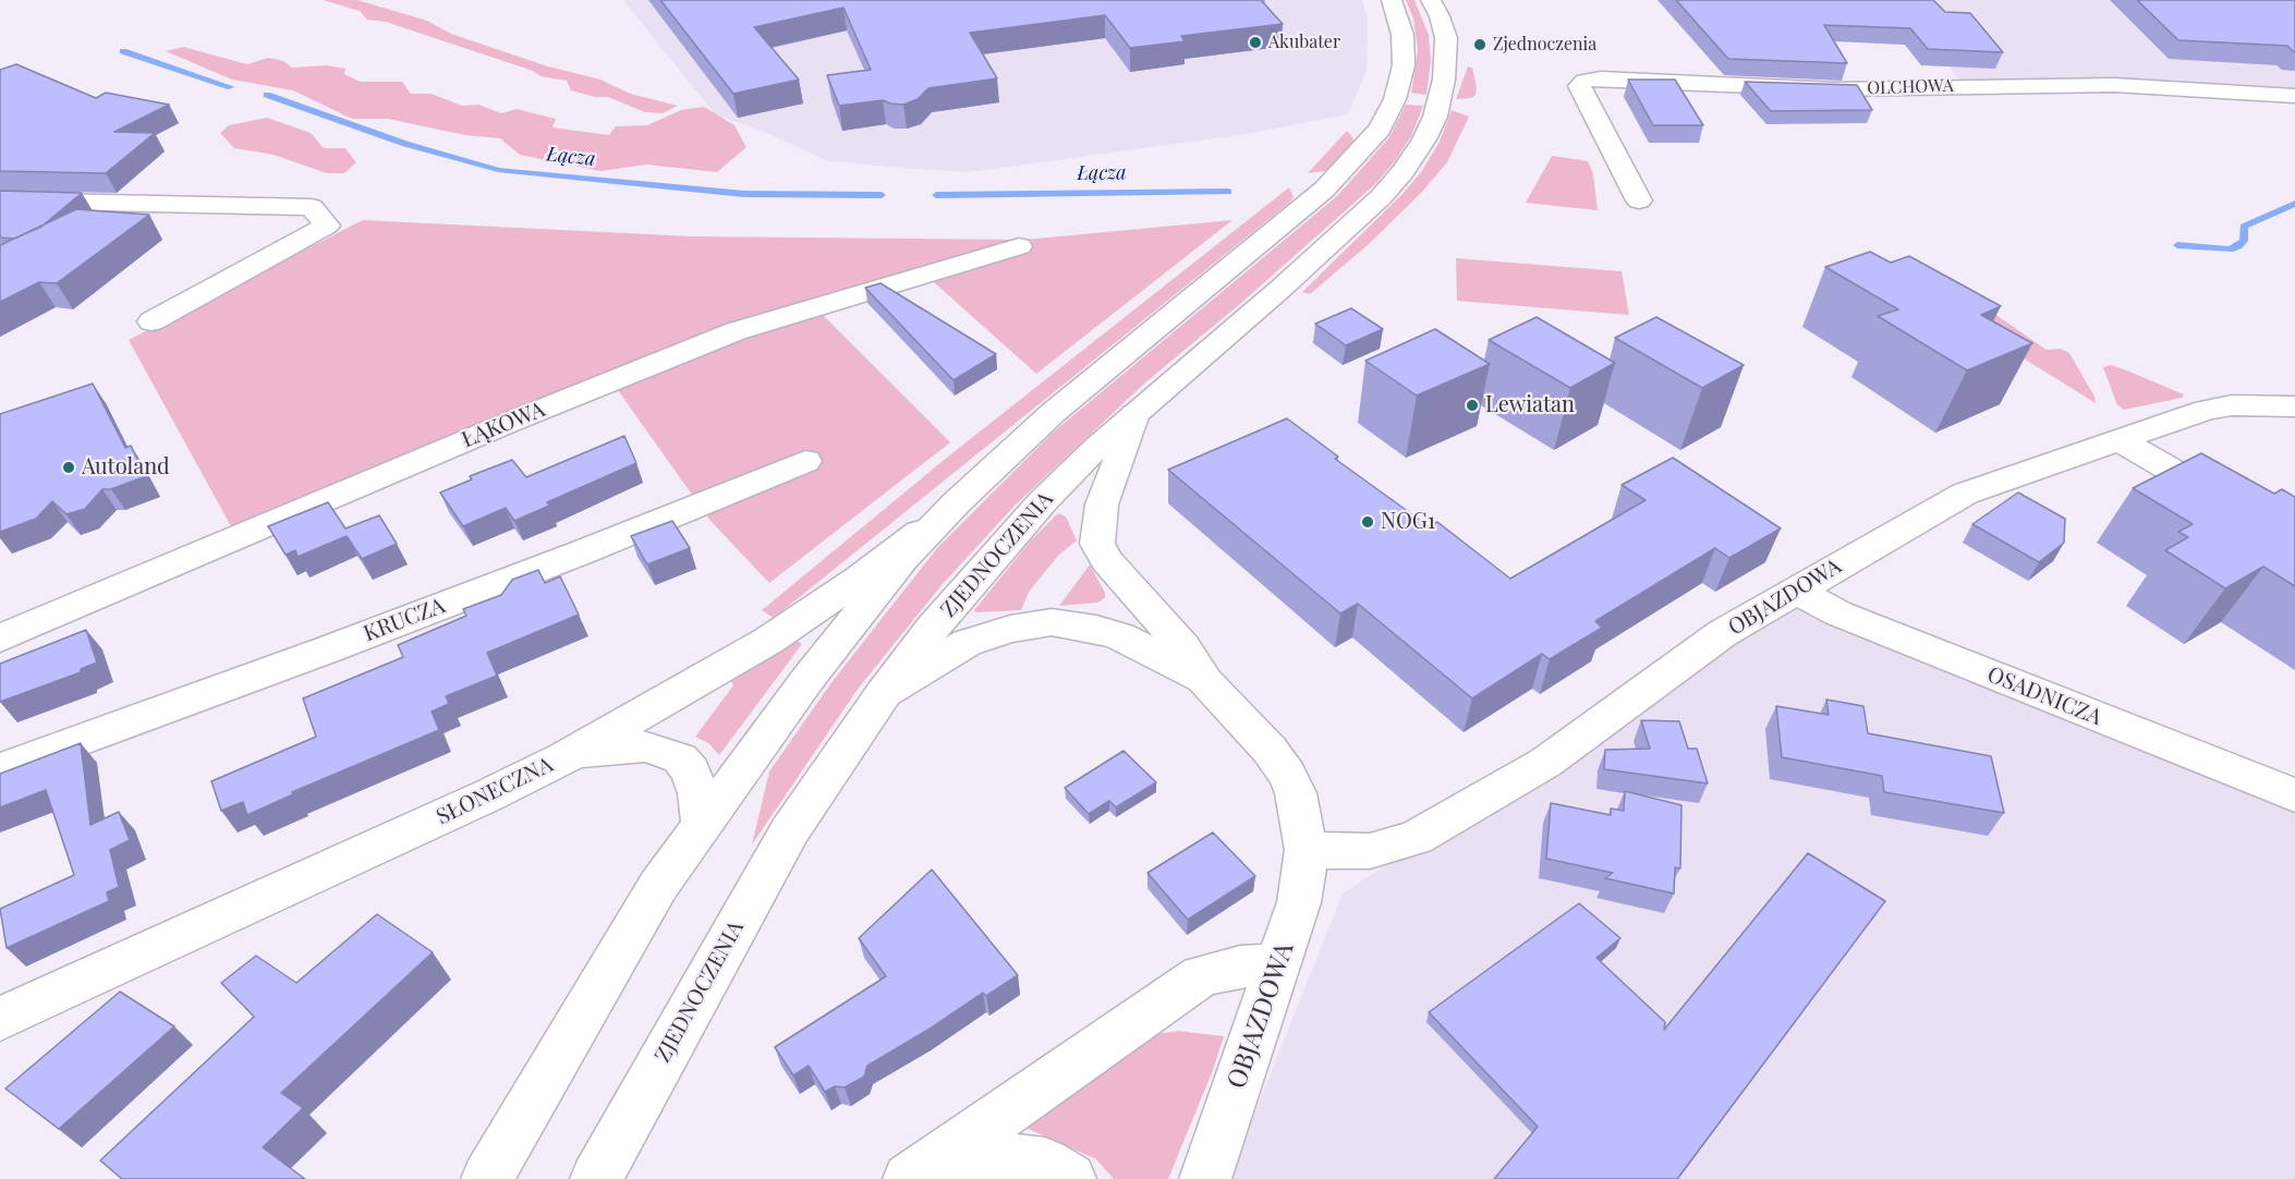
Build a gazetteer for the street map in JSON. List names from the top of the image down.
{
  "streets": {
    "street": [
      "OLCHOWA",
      "ŁĄKOWA",
      "ZJEDNOCZENIA",
      "OBJAZDOWA",
      "KRUCZA",
      "OSADNICZA",
      "SŁONECZNA"
    ]
  },
  "crossings": [
    ["ZJEDNOCZENIA", "OBJAZDOWA"],
    ["OBJAZDOWA", "OSADNICZA"]
  ],
  "water": ["Łącza"],
  "places": [
    "Akubater",
    "Zjednoczenia",
    "Lewiatan",
    "Autoland",
    "NOG1"
  ]
}
